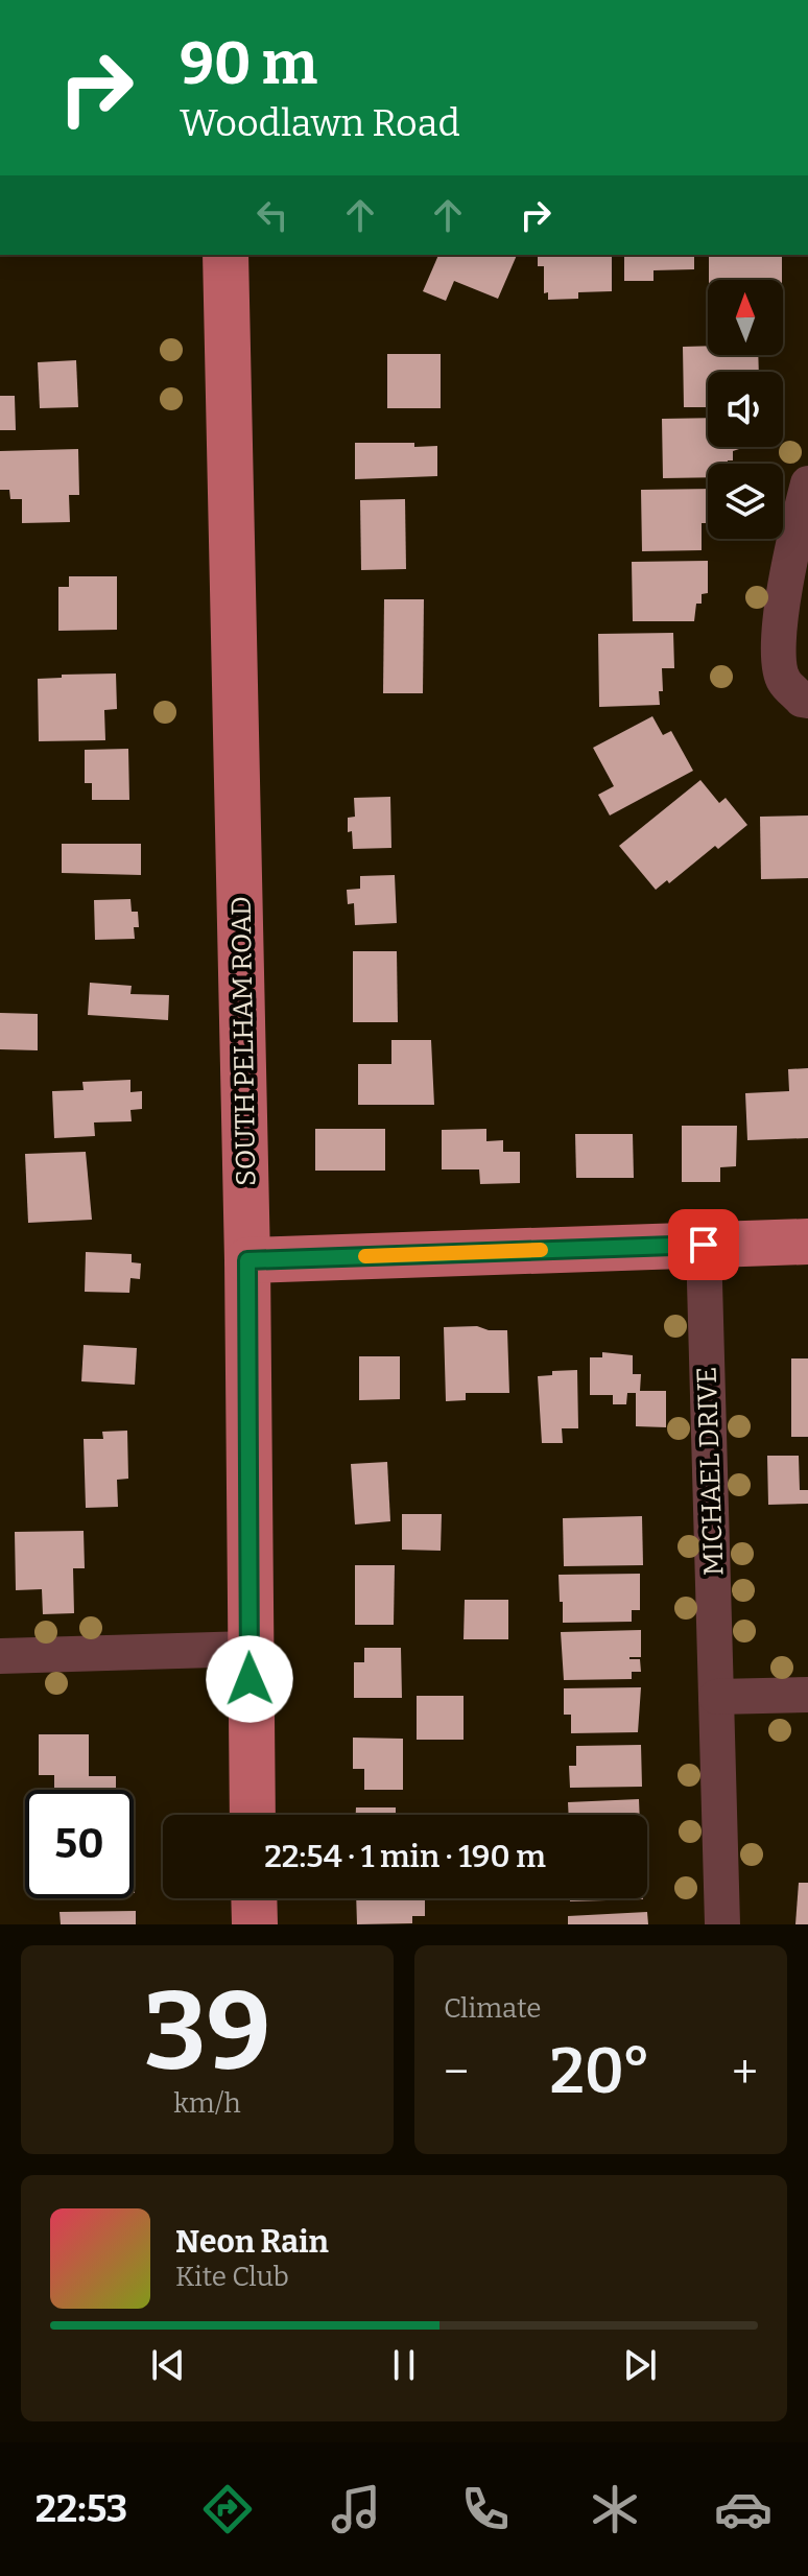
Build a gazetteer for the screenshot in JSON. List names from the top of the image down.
{
  "streets": {
    "main road": ["SOUTH PELHAM ROAD"],
    "street": ["MICHAEL DRIVE"]
  },
  "north": "top",
  "page": {
    "turn": ["90 m", "Woodlawn Road"],
    "limit": "50",
    "trip": "22:54 · 1 min · 190 m",
    "tile": [
      ["39", "km/h"],
      "Climate"
    ],
    "heat": ["−", "20°", "+"],
    "song": ["Neon Rain", "Kite Club"],
    "tabs": "22:53"
  }
}
